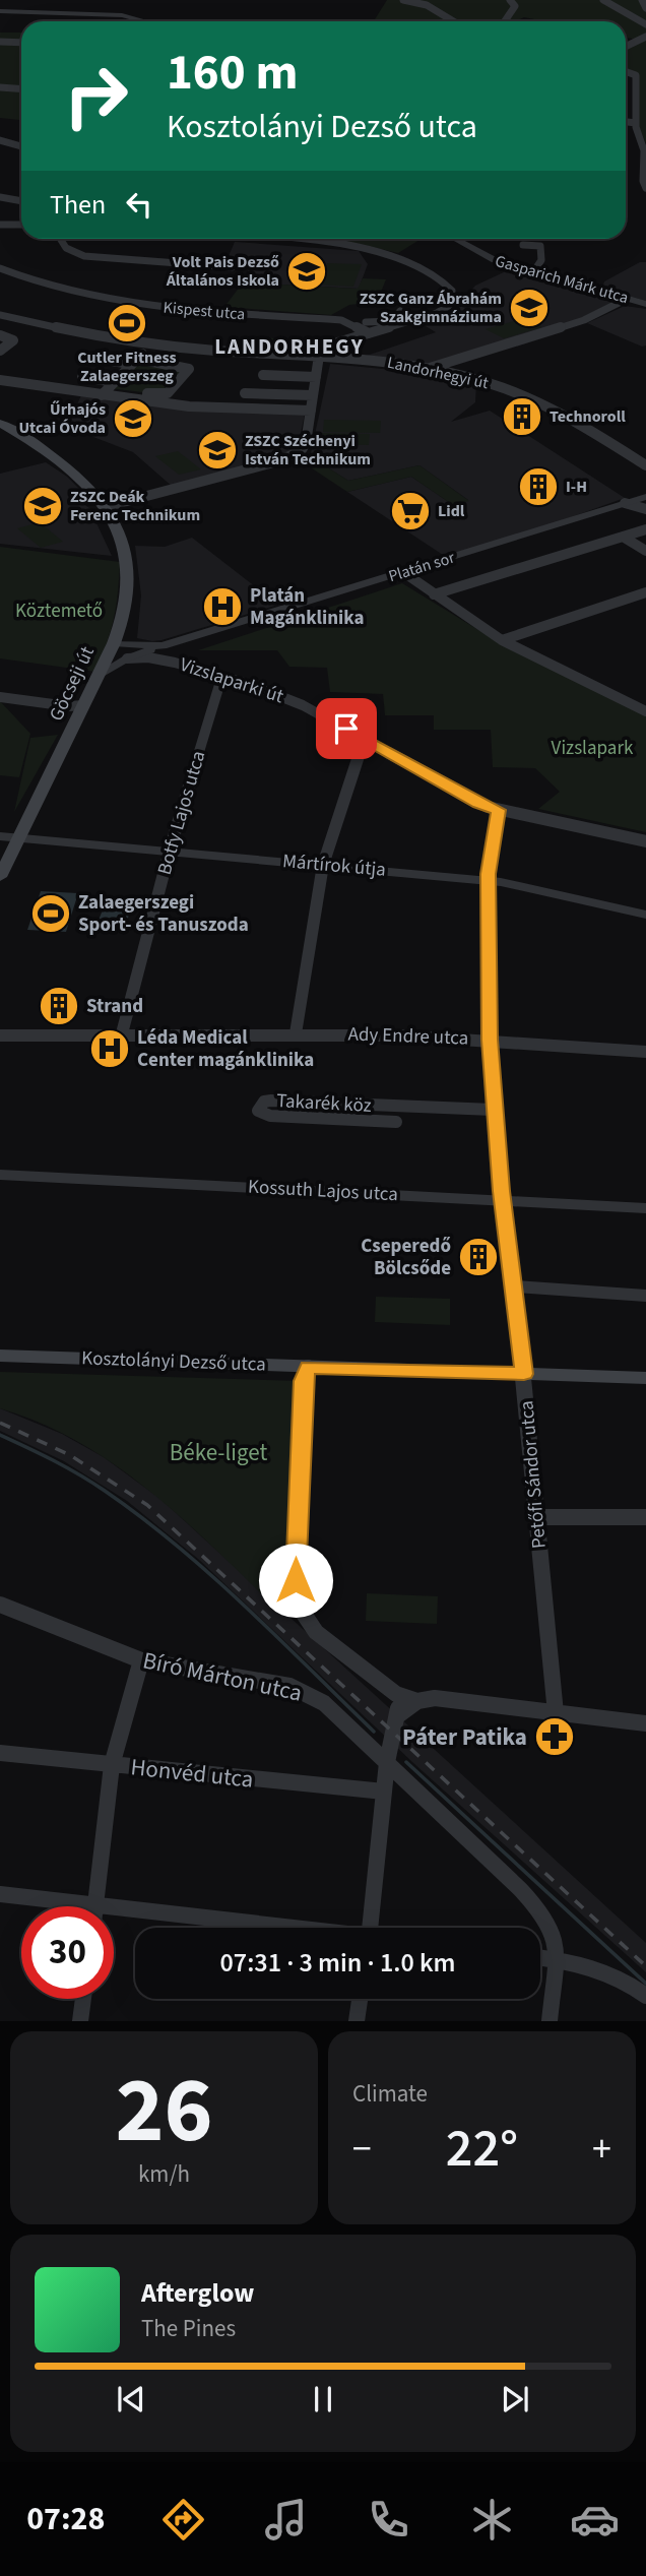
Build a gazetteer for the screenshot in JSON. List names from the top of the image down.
{
  "streets": {
    "main road": ["Göcseji út", "Kosztolányi Dezső utca"],
    "street": [
      "Gasparich Márk utca",
      "Kispest utca",
      "Landorhegyi út",
      "Platán sor",
      "Vizslaparki út",
      "Botfy Lajos utca",
      "Mártírok útja",
      "Ady Endre utca",
      "Takarék köz",
      "Kossuth Lajos utca",
      "Petőfi Sándor utca",
      "Bíró Márton utca",
      "Honvéd utca"
    ]
  },
  "crossings": [
    ["Platán sor", "Göcseji út"],
    ["Vizslaparki út", "Botfy Lajos utca"],
    ["Vizslaparki út", "Petőfi Sándor utca"],
    ["Göcseji út", "Mártírok útja"],
    ["Botfy Lajos utca", "Mártírok útja"],
    ["Botfy Lajos utca", "Ady Endre utca"],
    ["Mártírok útja", "Petőfi Sándor utca"],
    ["Ady Endre utca", "Petőfi Sándor utca"],
    ["Takarék köz", "Petőfi Sándor utca"],
    ["Kossuth Lajos utca", "Petőfi Sándor utca"]
  ],
  "districts": ["LANDORHEGY"],
  "parks": ["Köztemető", "Vizslapark", "Béke-liget"],
  "places": {
    "school or university": [
      "Volt Pais Dezső Általános Iskola",
      "ZSZC Ganz Ábrahám Szakgimnáziuma",
      "Űrhajós Utcai Óvoda",
      "ZSZC Széchenyi István Technikum",
      "ZSZC Deák Ferenc Technikum"
    ],
    "sports": ["Cutler Fitness Zalaegerszeg", "Zalaegerszegi Sport- és Tanuszoda"],
    "building": [
      "Technoroll",
      "I-H",
      "Strand",
      "Cseperedő Bölcsőde"
    ],
    "supermarket": ["Lidl"],
    "hospital": ["Platán Magánklinika", "Léda Medical Center magánklinika"],
    "pharmacy": ["Páter Patika"]
  },
  "page": {
    "turn": ["160 m", "Kosztolányi Dezső utca"],
    "then": "Then",
    "limit": "30",
    "trip": "07:31 · 3 min · 1.0 km",
    "tile": [
      ["26", "km/h"],
      "Climate"
    ],
    "heat": ["−", "22°", "+"],
    "song": ["Afterglow", "The Pines"],
    "tabs": "07:28"
  }
}
